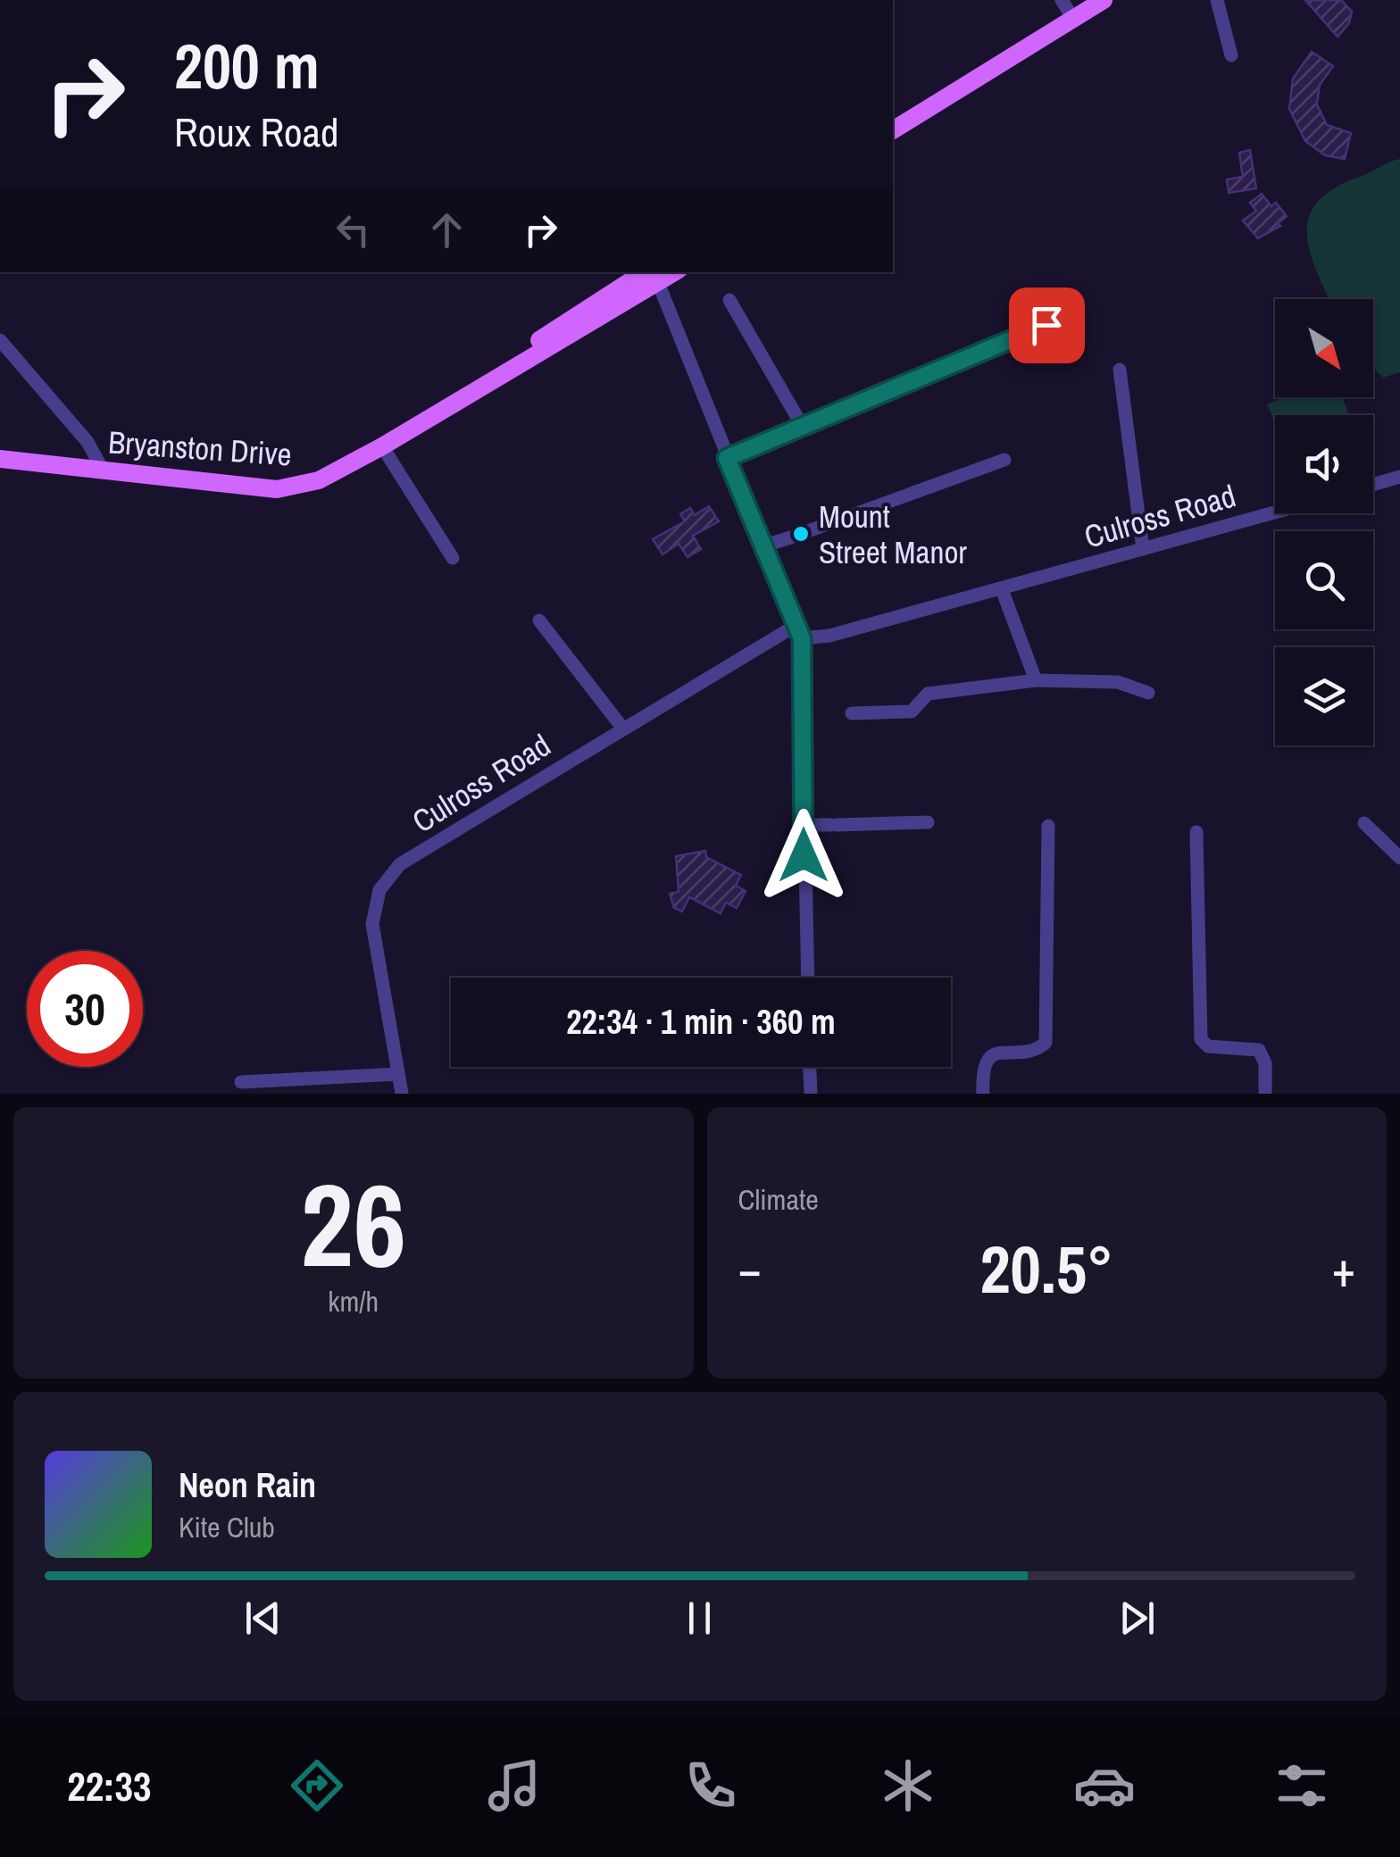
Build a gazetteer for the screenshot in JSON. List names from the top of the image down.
{
  "streets": {
    "main road": ["Bryanston Drive"],
    "street": ["Culross Road"]
  },
  "places": ["Mount Street Manor"],
  "north": "bottom right",
  "page": {
    "turn": ["200 m", "Roux Road"],
    "limit": "30",
    "trip": "22:34 · 1 min · 360 m",
    "tile": [
      ["26", "km/h"],
      "Climate"
    ],
    "heat": ["−", "20.5°", "+"],
    "song": ["Neon Rain", "Kite Club"],
    "tabs": "22:33"
  }
}
